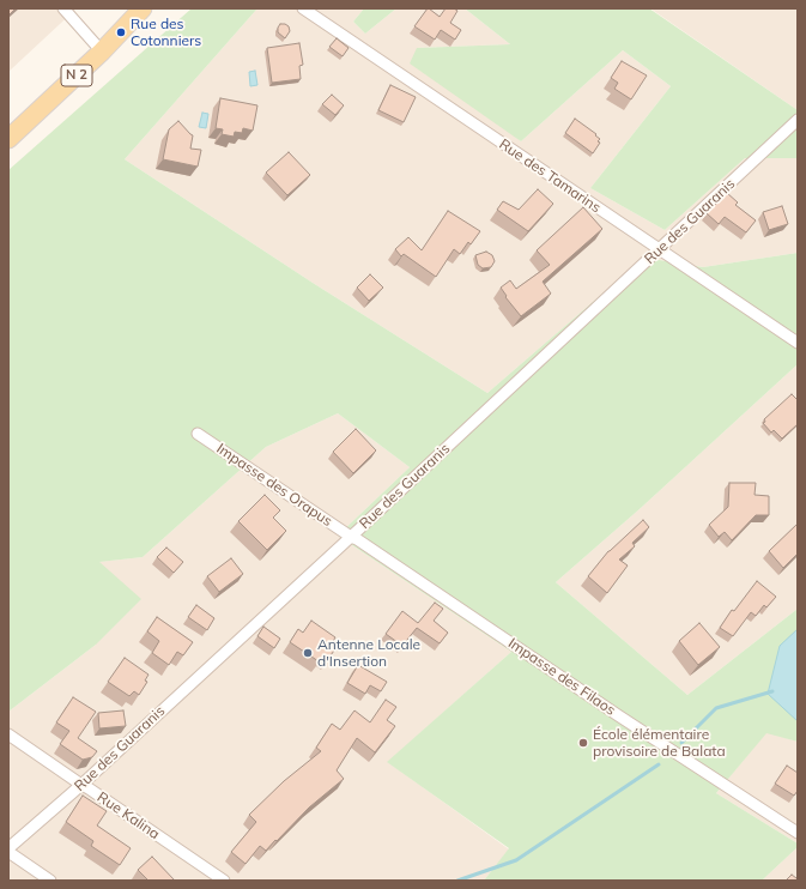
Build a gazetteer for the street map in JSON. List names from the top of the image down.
{
  "streets": {
    "main road": ["N 2"],
    "street": [
      "Rue des Tamarins",
      "Rue des Guaranis",
      "Impasse des Orapus",
      "Impasse des Filaos",
      "Rue Kalina"
    ]
  },
  "crossings": [
    ["Rue des Tamarins", "Rue des Guaranis"],
    ["Rue des Guaranis", "Impasse des Orapus"],
    ["Rue des Guaranis", "Impasse des Filaos"],
    ["Rue des Guaranis", "Rue Kalina"],
    ["Impasse des Orapus", "Impasse des Filaos"]
  ],
  "places": ["Rue des Cotonniers", "Antenne Locale d'Insertion", "École élémentaire provisoire de Balata"]
}
